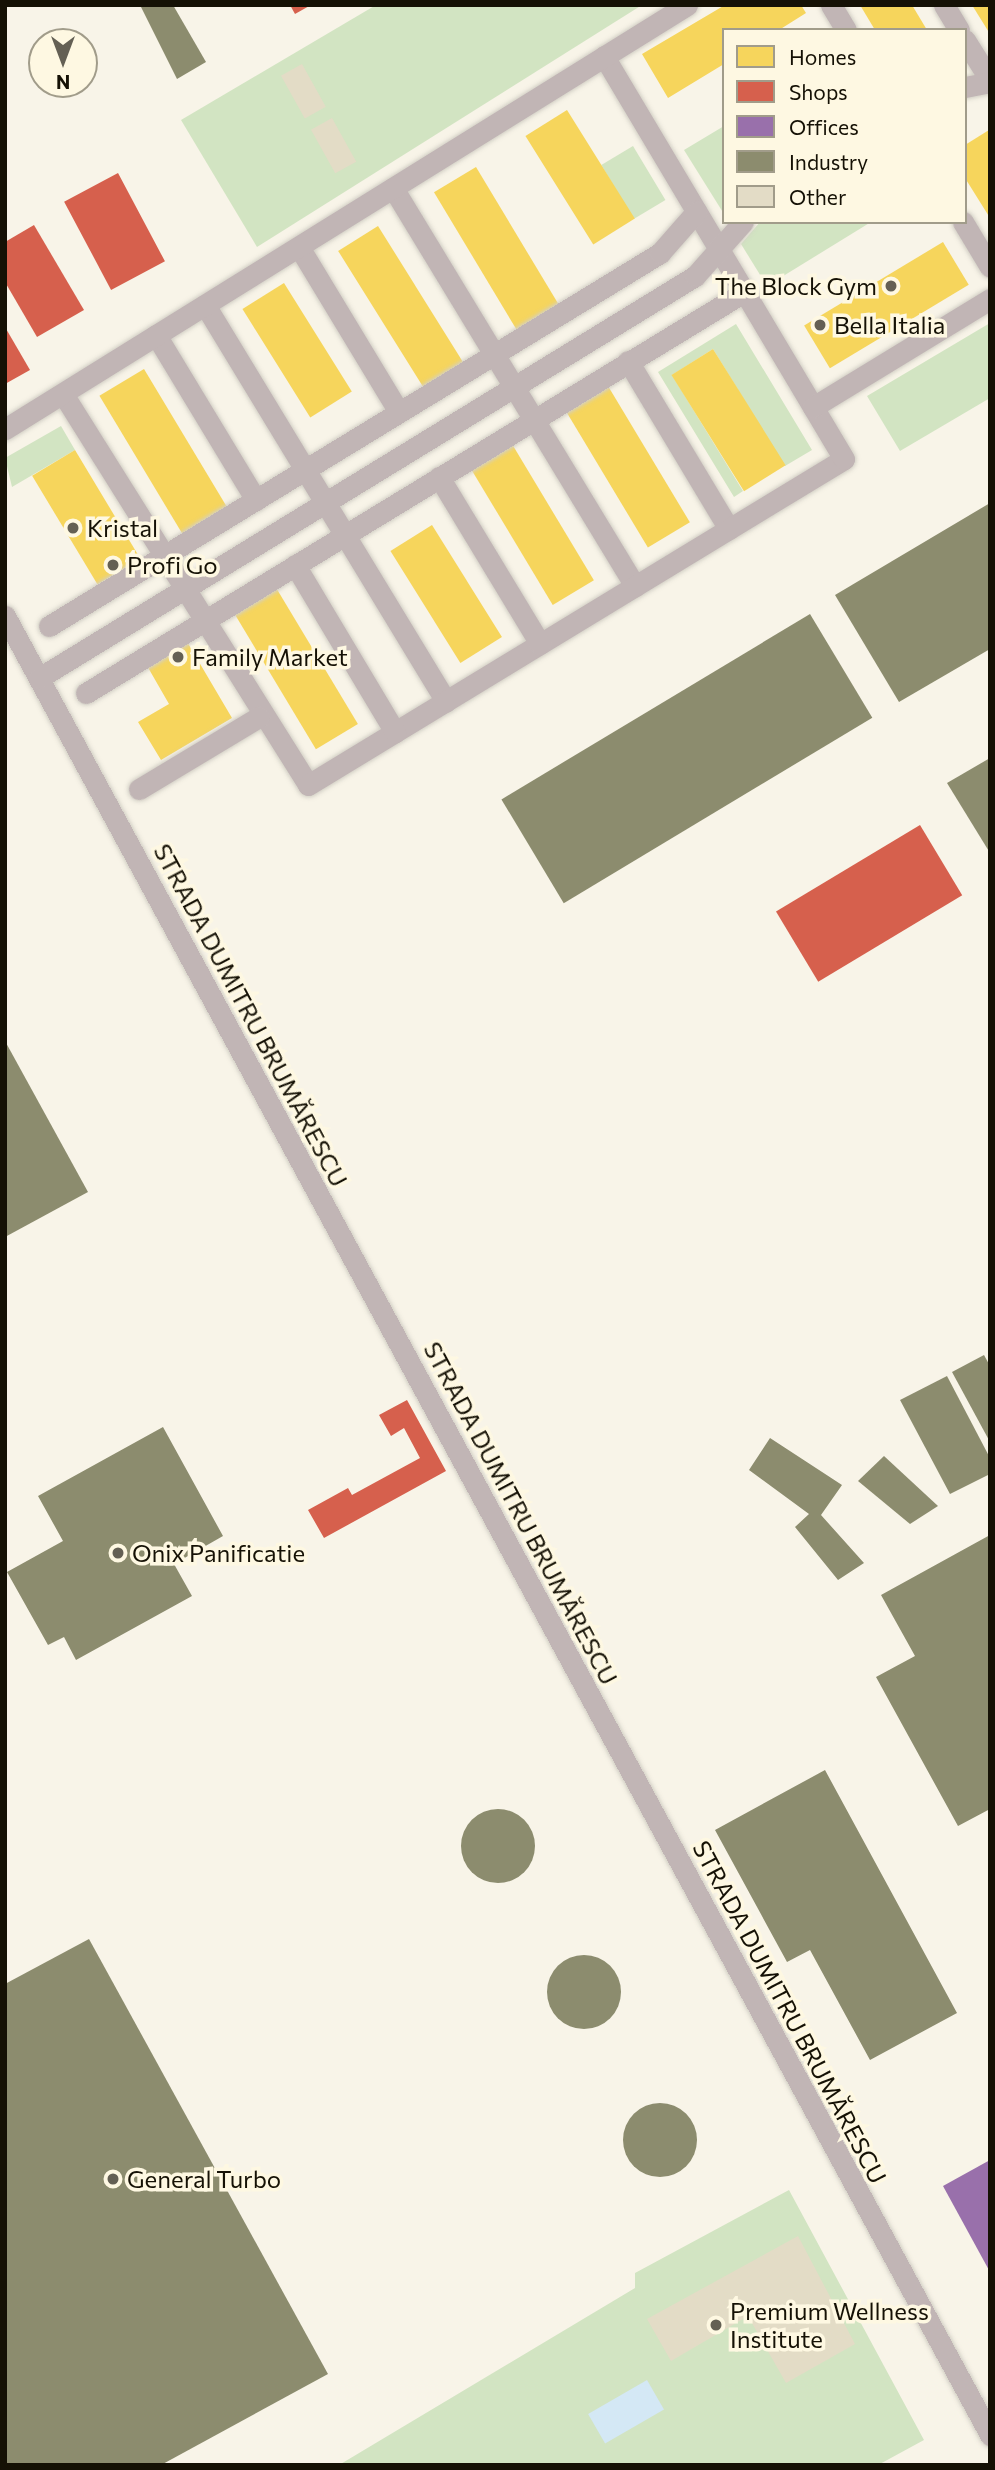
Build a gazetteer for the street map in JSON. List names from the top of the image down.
{
  "streets": {
    "street": ["STRADA DUMITRU BRUMĂRESCU"]
  },
  "places": [
    "The Block Gym",
    "Bella Italia",
    "Kristal",
    "Profi Go",
    "Family Market",
    "Onix Panificatie",
    "General Turbo",
    "Premium Wellness Institute"
  ],
  "legend": [
    "Homes",
    "Shops",
    "Offices",
    "Industry",
    "Other"
  ],
  "north": "bottom"
}
